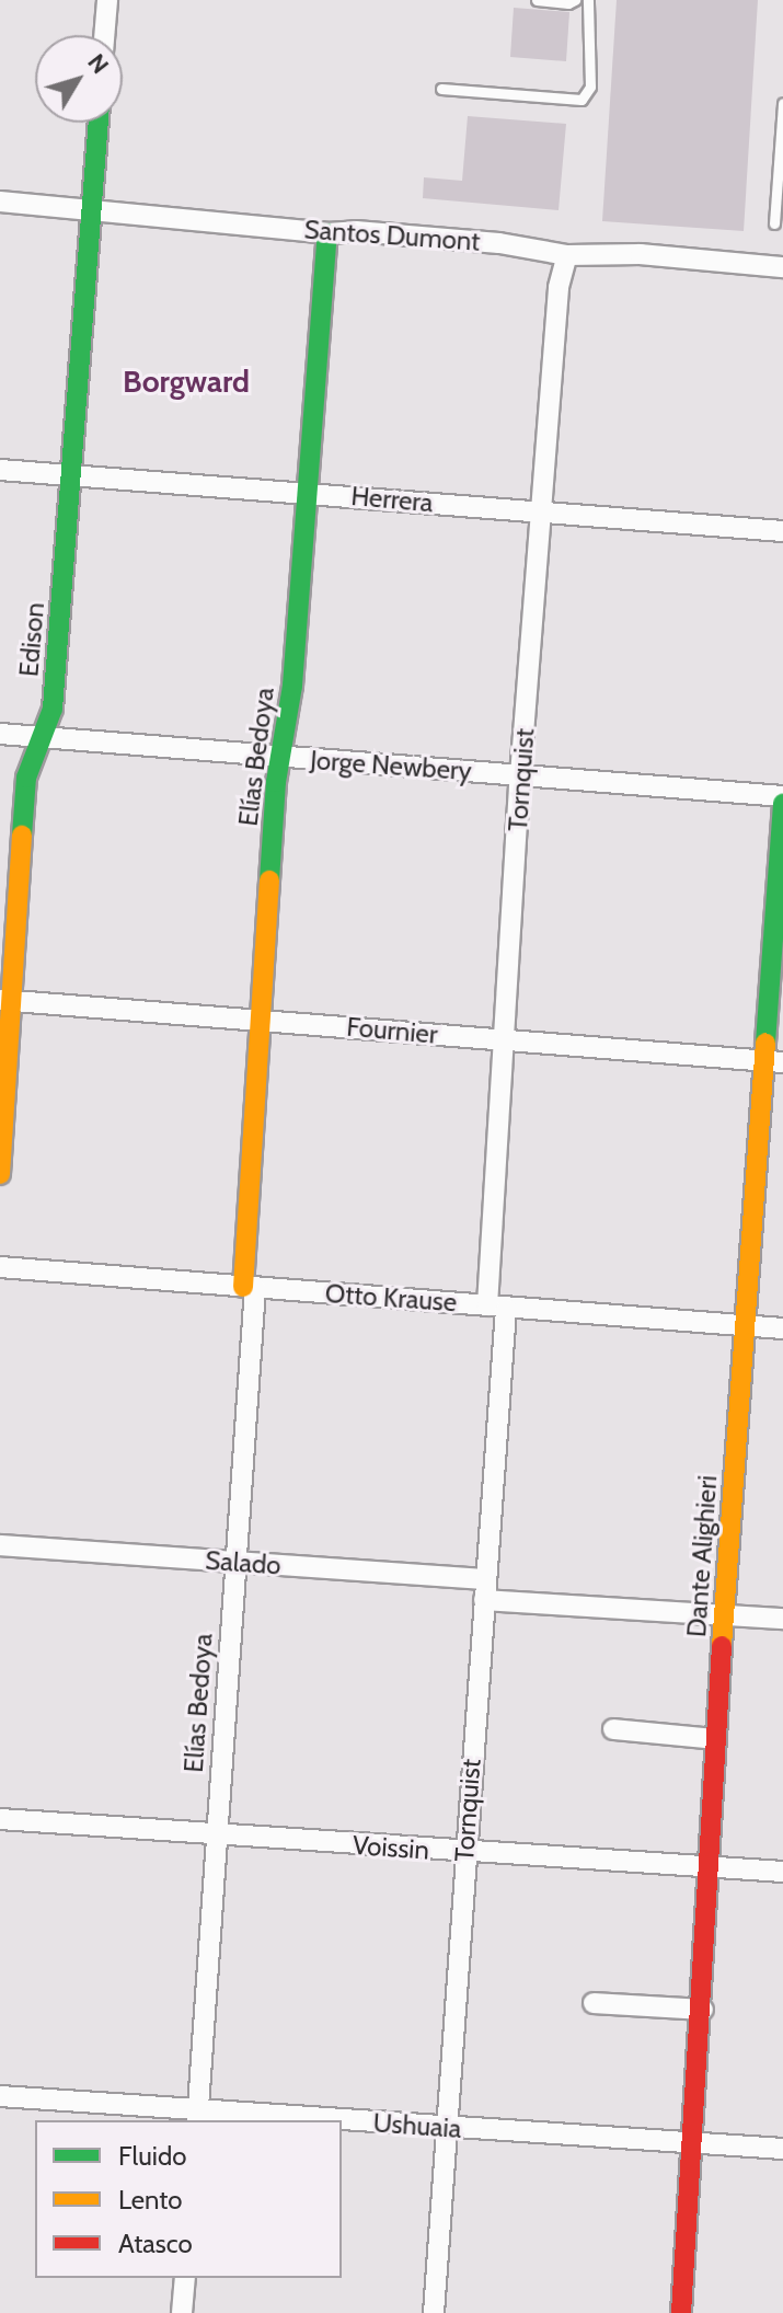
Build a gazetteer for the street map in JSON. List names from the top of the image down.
{
  "streets": {
    "street": [
      "Santos Dumont",
      "Herrera",
      "Edison",
      "Elías Bedoya",
      "Jorge Newbery",
      "Tornquist",
      "Fournier",
      "Otto Krause",
      "Dante Alighieri",
      "Salado",
      "Voissin",
      "Ushuaia"
    ]
  },
  "crossings": [
    ["Santos Dumont", "Edison"],
    ["Santos Dumont", "Elías Bedoya"],
    ["Santos Dumont", "Tornquist"],
    ["Herrera", "Edison"],
    ["Herrera", "Elías Bedoya"],
    ["Herrera", "Tornquist"],
    ["Edison", "Jorge Newbery"],
    ["Edison", "Fournier"],
    ["Elías Bedoya", "Jorge Newbery"],
    ["Elías Bedoya", "Fournier"],
    ["Elías Bedoya", "Otto Krause"],
    ["Elías Bedoya", "Salado"],
    ["Elías Bedoya", "Voissin"],
    ["Elías Bedoya", "Ushuaia"],
    ["Jorge Newbery", "Tornquist"],
    ["Tornquist", "Fournier"],
    ["Tornquist", "Otto Krause"],
    ["Tornquist", "Salado"],
    ["Tornquist", "Voissin"],
    ["Tornquist", "Ushuaia"],
    ["Fournier", "Dante Alighieri"],
    ["Otto Krause", "Dante Alighieri"],
    ["Dante Alighieri", "Voissin"],
    ["Dante Alighieri", "Ushuaia"]
  ],
  "districts": ["Borgward"],
  "legend": ["Fluido", "Lento", "Atasco"],
  "north": "top right"
}
